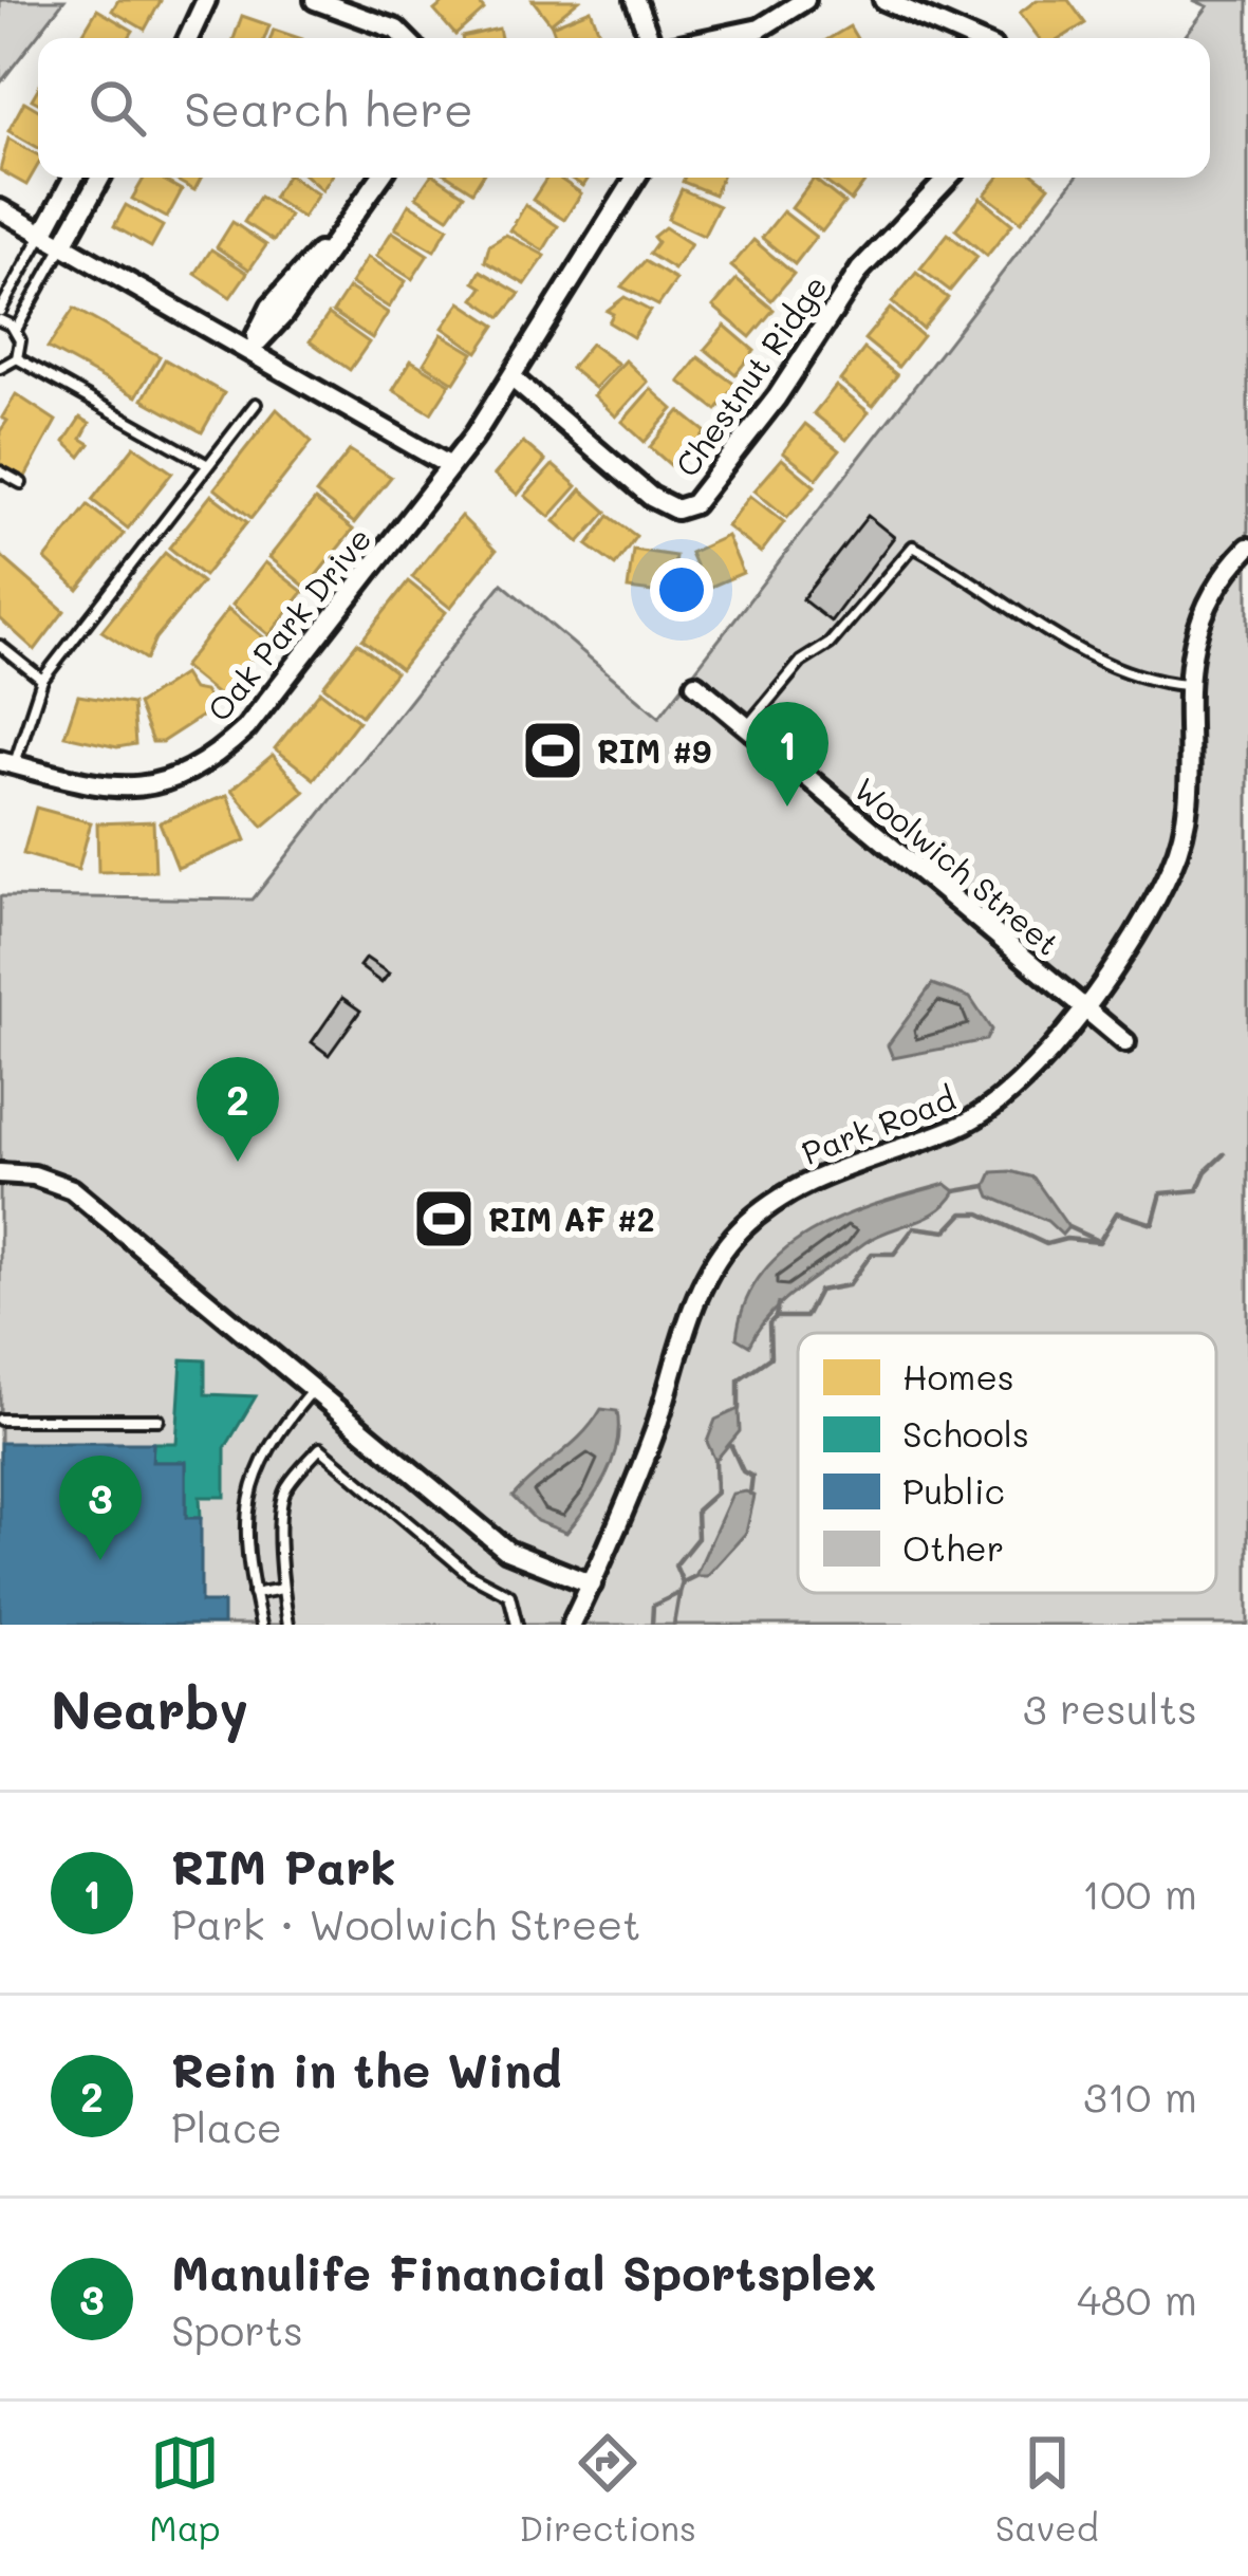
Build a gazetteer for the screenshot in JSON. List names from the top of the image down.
{
  "streets": {
    "street": [
      "Chestnut Ridge",
      "Oak Park Drive",
      "Woolwich Street",
      "Park Road"
    ]
  },
  "crossings": [
    ["Chestnut Ridge", "Oak Park Drive"],
    ["Woolwich Street", "Park Road"]
  ],
  "places": {
    "sports": ["RIM #9", "RIM AF #2"]
  },
  "legend": [
    "Homes",
    "Schools",
    "Public",
    "Other"
  ],
  "page": {
    "search": "Search here",
    "pins": ["1", "2", "3"],
    "heading": ["Nearby", "3 results"],
    "list": [
      {
        "mark": "1",
        "name": "RIM Park",
        "note": "Park · Woolwich Street",
        "value": "100 m"
      },
      {
        "mark": "2",
        "name": "Rein in the Wind",
        "note": "Place",
        "value": "310 m"
      },
      {
        "mark": "3",
        "name": "Manulife Financial Sportsplex",
        "note": "Sports",
        "value": "480 m"
      }
    ],
    "nav": ["Map", "Directions", "Saved"]
  }
}
